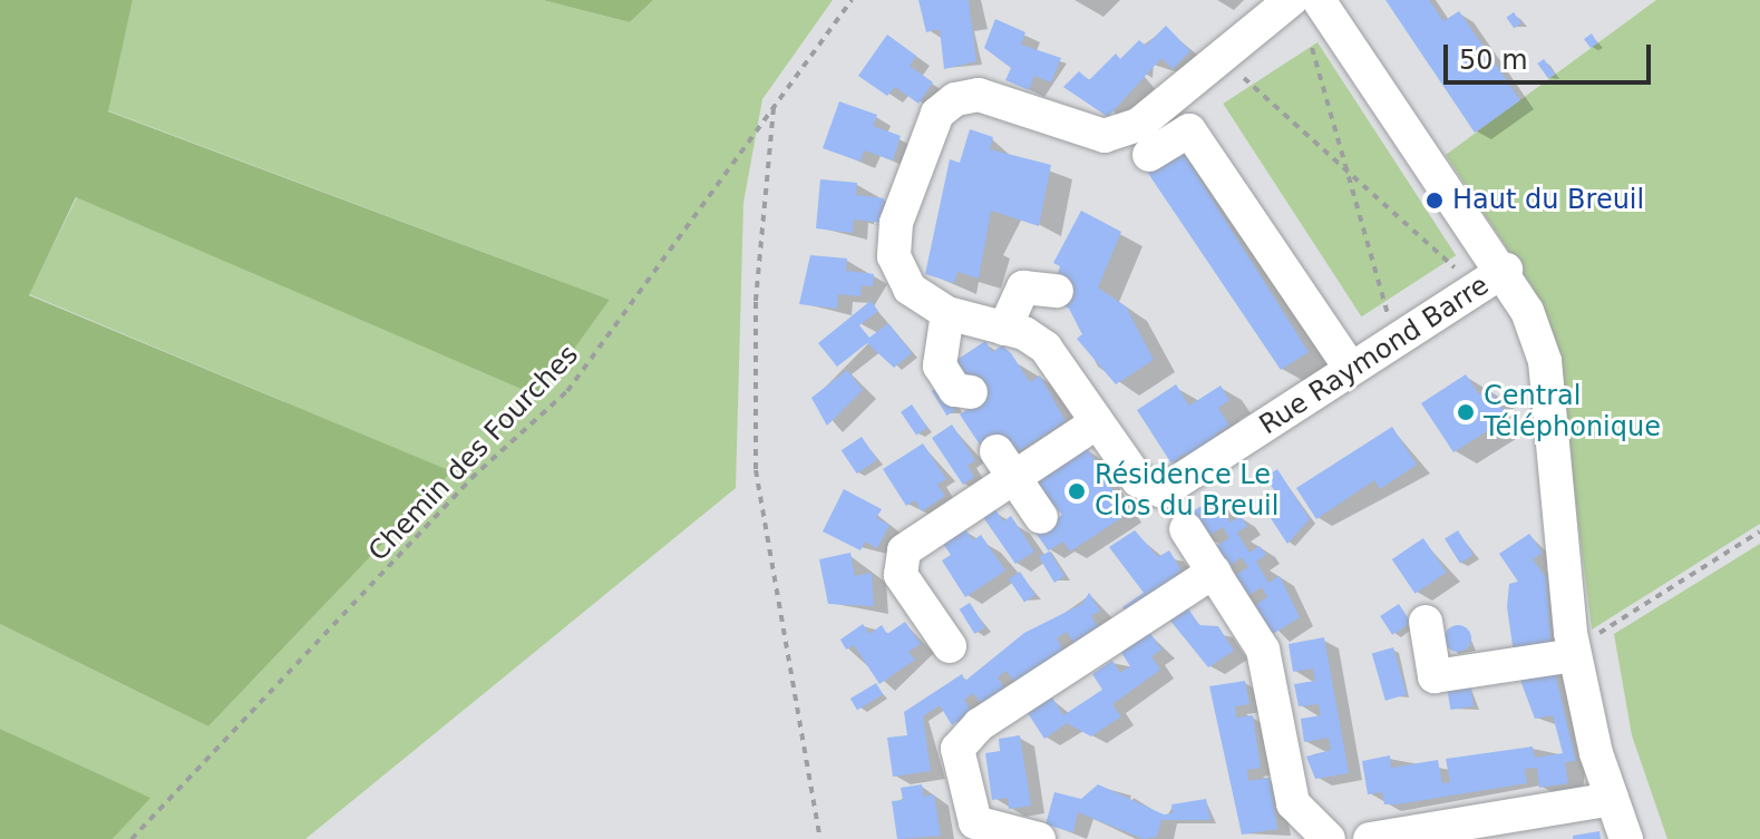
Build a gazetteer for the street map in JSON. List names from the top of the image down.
{
  "streets": {
    "street": ["Rue Raymond Barre"],
    "path": ["Chemin des Fourches"]
  },
  "places": ["Haut du Breuil", "Central Téléphonique", "Résidence Le Clos du Breuil"],
  "scale_bar": "50 m"
}
